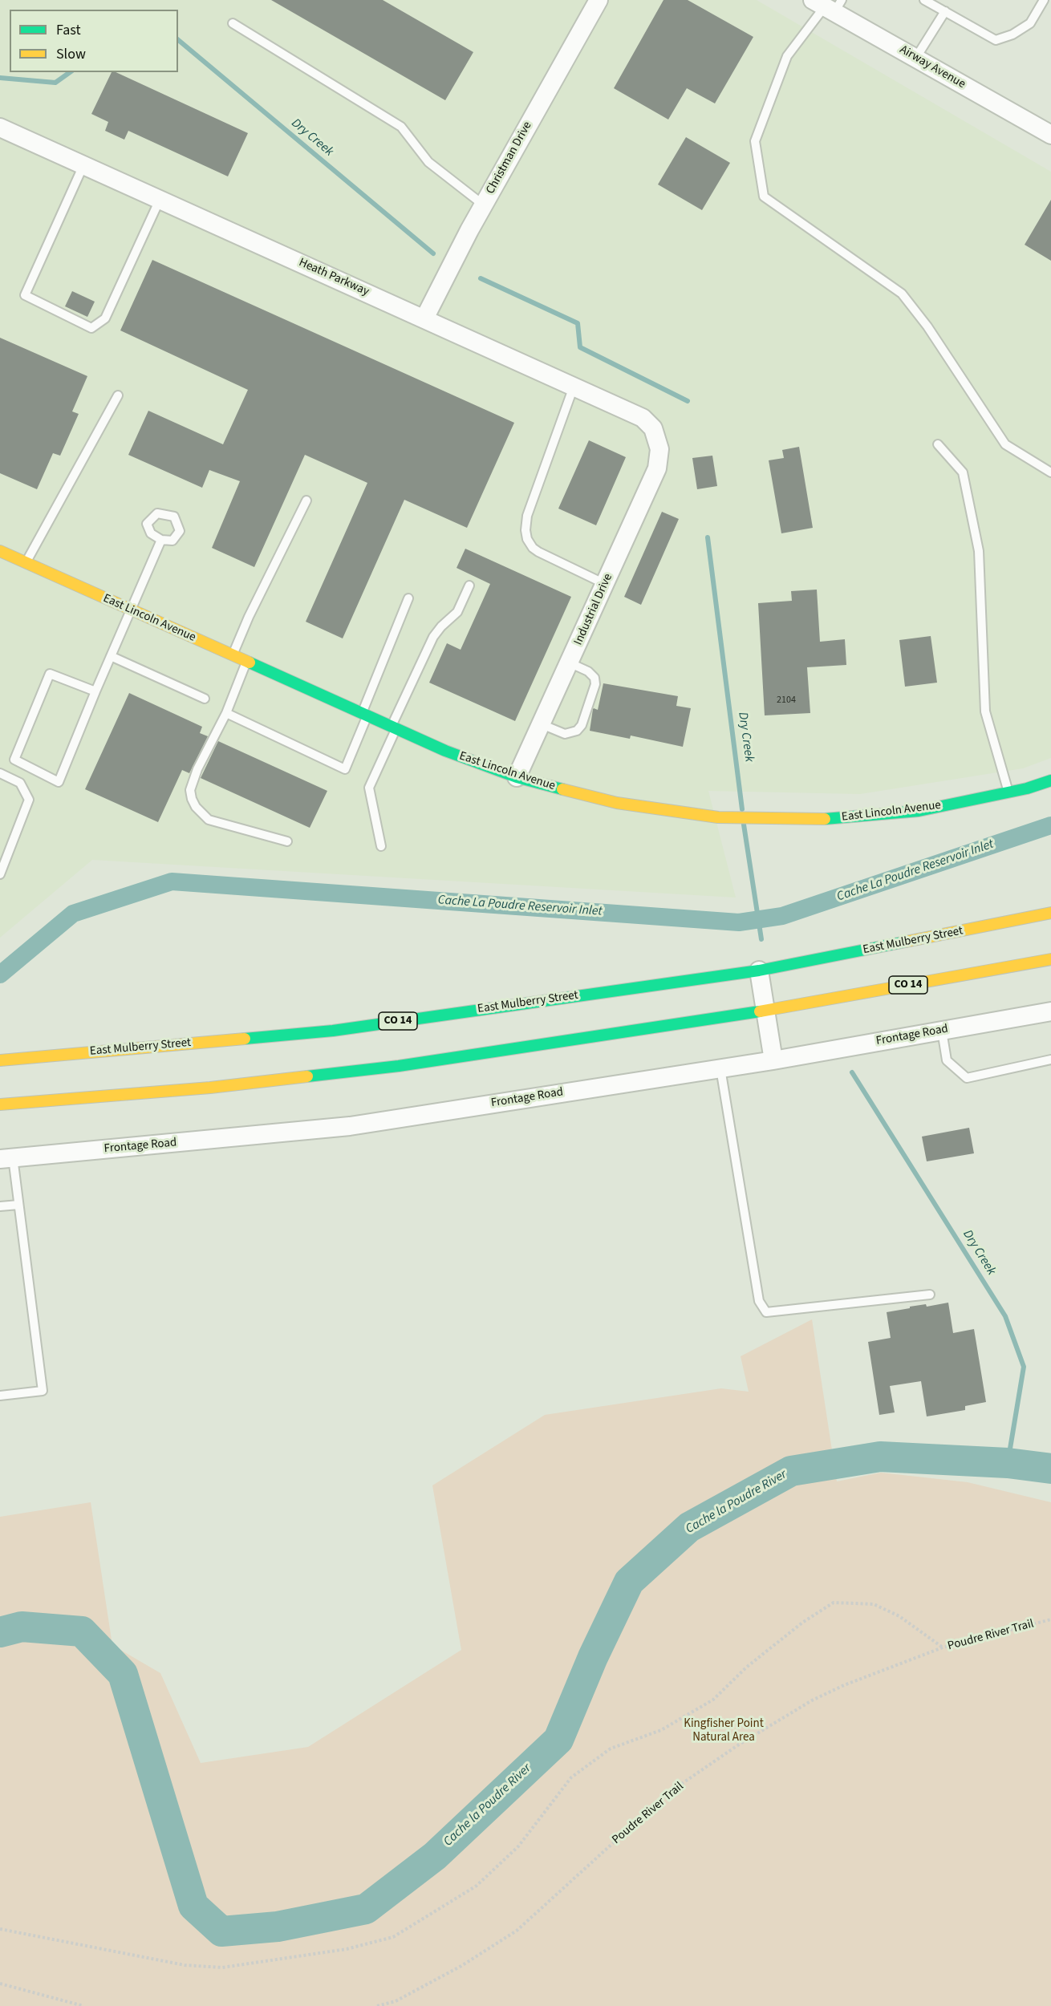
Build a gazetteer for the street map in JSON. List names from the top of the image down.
{
  "streets": {
    "main road": ["East Lincoln Avenue", "East Mulberry Street", "CO 14"],
    "street": [
      "Airway Avenue",
      "Christman Drive",
      "Heath Parkway",
      "Industrial Drive",
      "Frontage Road"
    ],
    "path": ["Poudre River Trail"]
  },
  "crossings": [
    ["Christman Drive", "Heath Parkway"],
    ["Heath Parkway", "Industrial Drive"],
    ["Industrial Drive", "East Lincoln Avenue"]
  ],
  "water": ["Dry Creek", "Cache La Poudre Reservoir Inlet", "Cache la Poudre River"],
  "parks": ["Kingfisher Point Natural Area"],
  "house_numbers": ["2104"],
  "legend": ["Fast", "Slow"]
}
